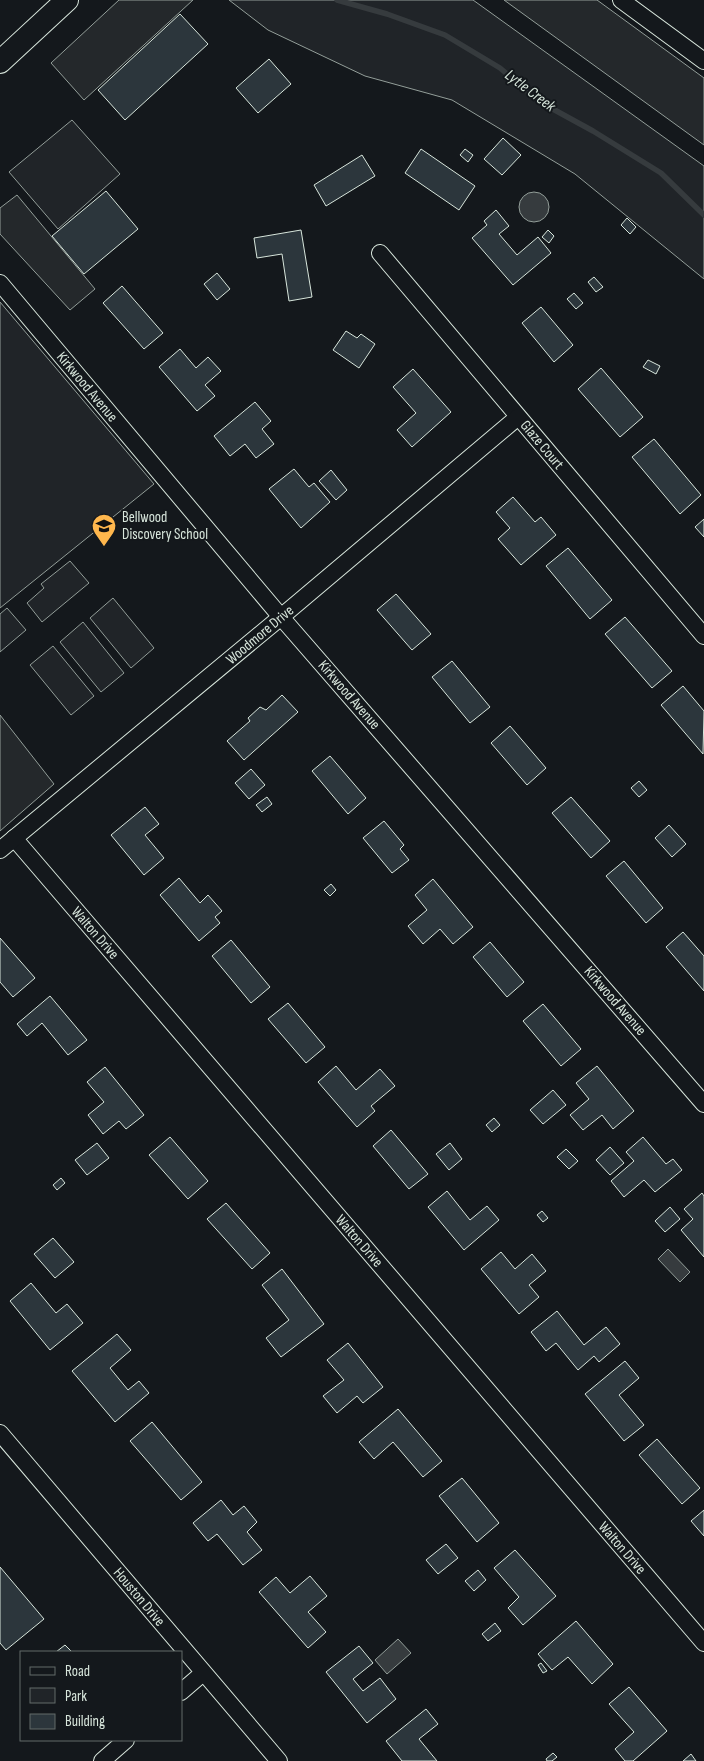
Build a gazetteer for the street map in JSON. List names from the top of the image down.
{
  "streets": {
    "street": [
      "Kirkwood Avenue",
      "Glaze Court",
      "Woodmore Drive",
      "Walton Drive",
      "Houston Drive"
    ]
  },
  "crossings": [
    ["Kirkwood Avenue", "Woodmore Drive"],
    ["Glaze Court", "Woodmore Drive"],
    ["Woodmore Drive", "Walton Drive"]
  ],
  "water": ["Lytle Creek"],
  "places": {
    "school or university": ["Bellwood Discovery School"]
  },
  "legend": ["Road", "Park", "Building"]
}
